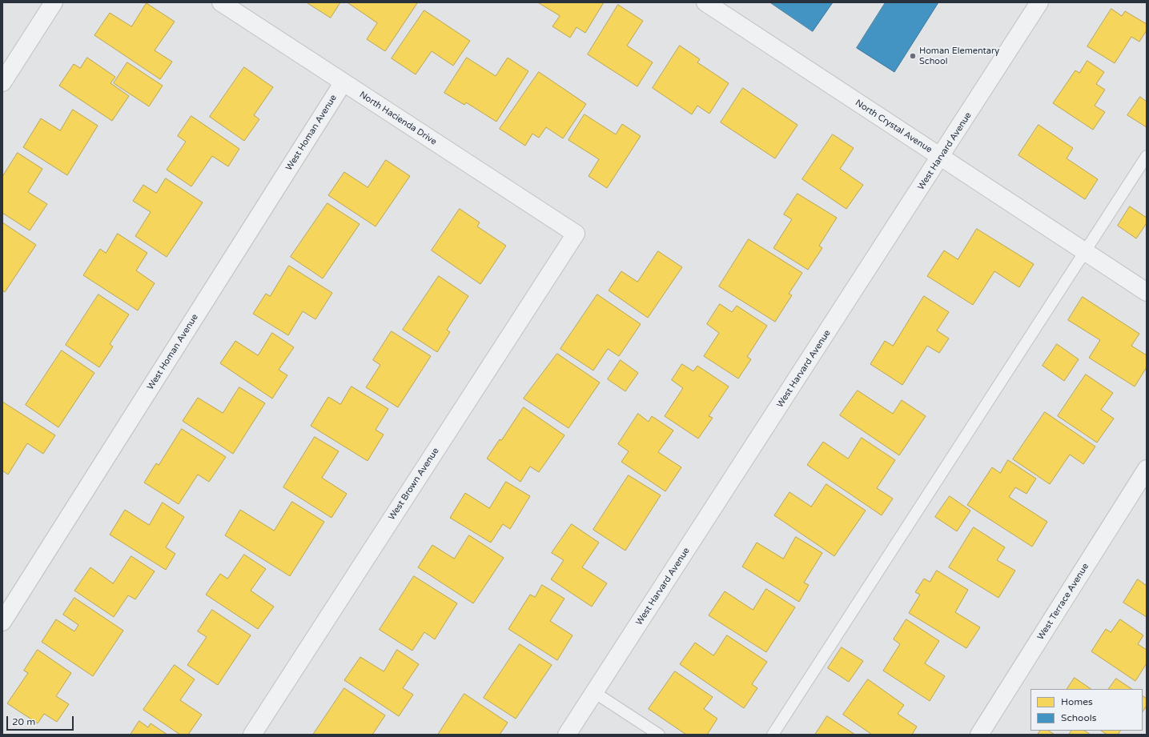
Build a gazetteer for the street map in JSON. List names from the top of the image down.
{
  "streets": {
    "street": [
      "North Hacienda Drive",
      "North Crystal Avenue",
      "West Homan Avenue",
      "West Harvard Avenue",
      "West Brown Avenue",
      "West Terrace Avenue"
    ]
  },
  "crossings": [
    ["North Hacienda Drive", "West Homan Avenue"],
    ["North Hacienda Drive", "West Brown Avenue"],
    ["North Crystal Avenue", "West Harvard Avenue"]
  ],
  "places": ["Homan Elementary School"],
  "legend": ["Homes", "Schools"],
  "scale_bar": "20 m"
}
